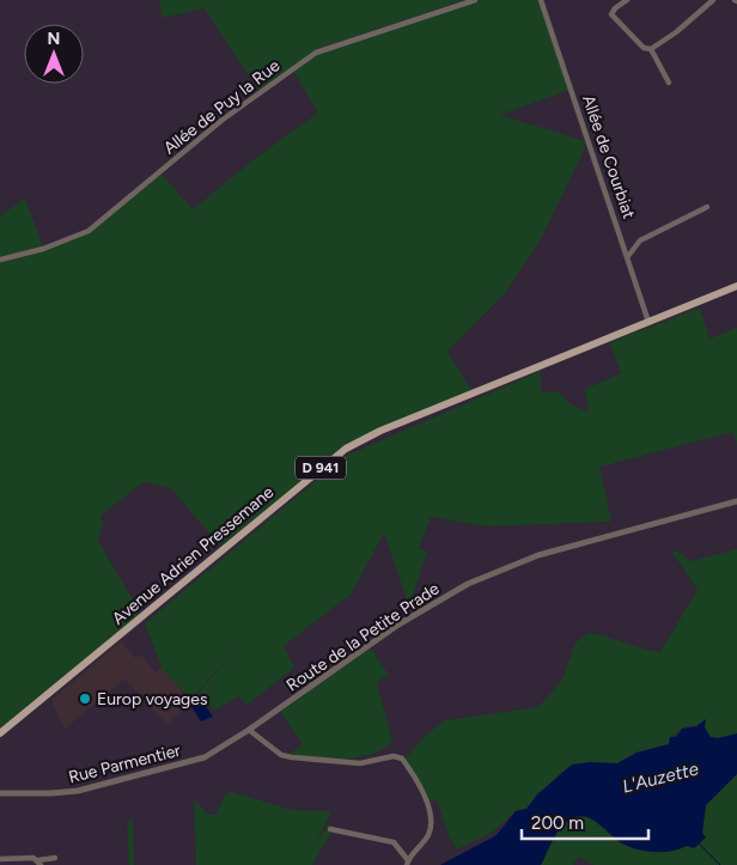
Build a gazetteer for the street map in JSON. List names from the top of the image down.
{
  "streets": {
    "main road": ["D 941", "Avenue Adrien Pressemane"],
    "street": [
      "Allée de Puy la Rue",
      "Allée de Courbiat",
      "Route de la Petite Prade",
      "Rue Parmentier"
    ]
  },
  "crossings": [
    ["Allée de Courbiat", "D 941"],
    ["Allée de Courbiat", "Avenue Adrien Pressemane"],
    ["D 941", "Avenue Adrien Pressemane"],
    ["Route de la Petite Prade", "Rue Parmentier"]
  ],
  "water": ["L'Auzette"],
  "places": ["Europ voyages"],
  "scale_bar": "200 m",
  "north": "top"
}
